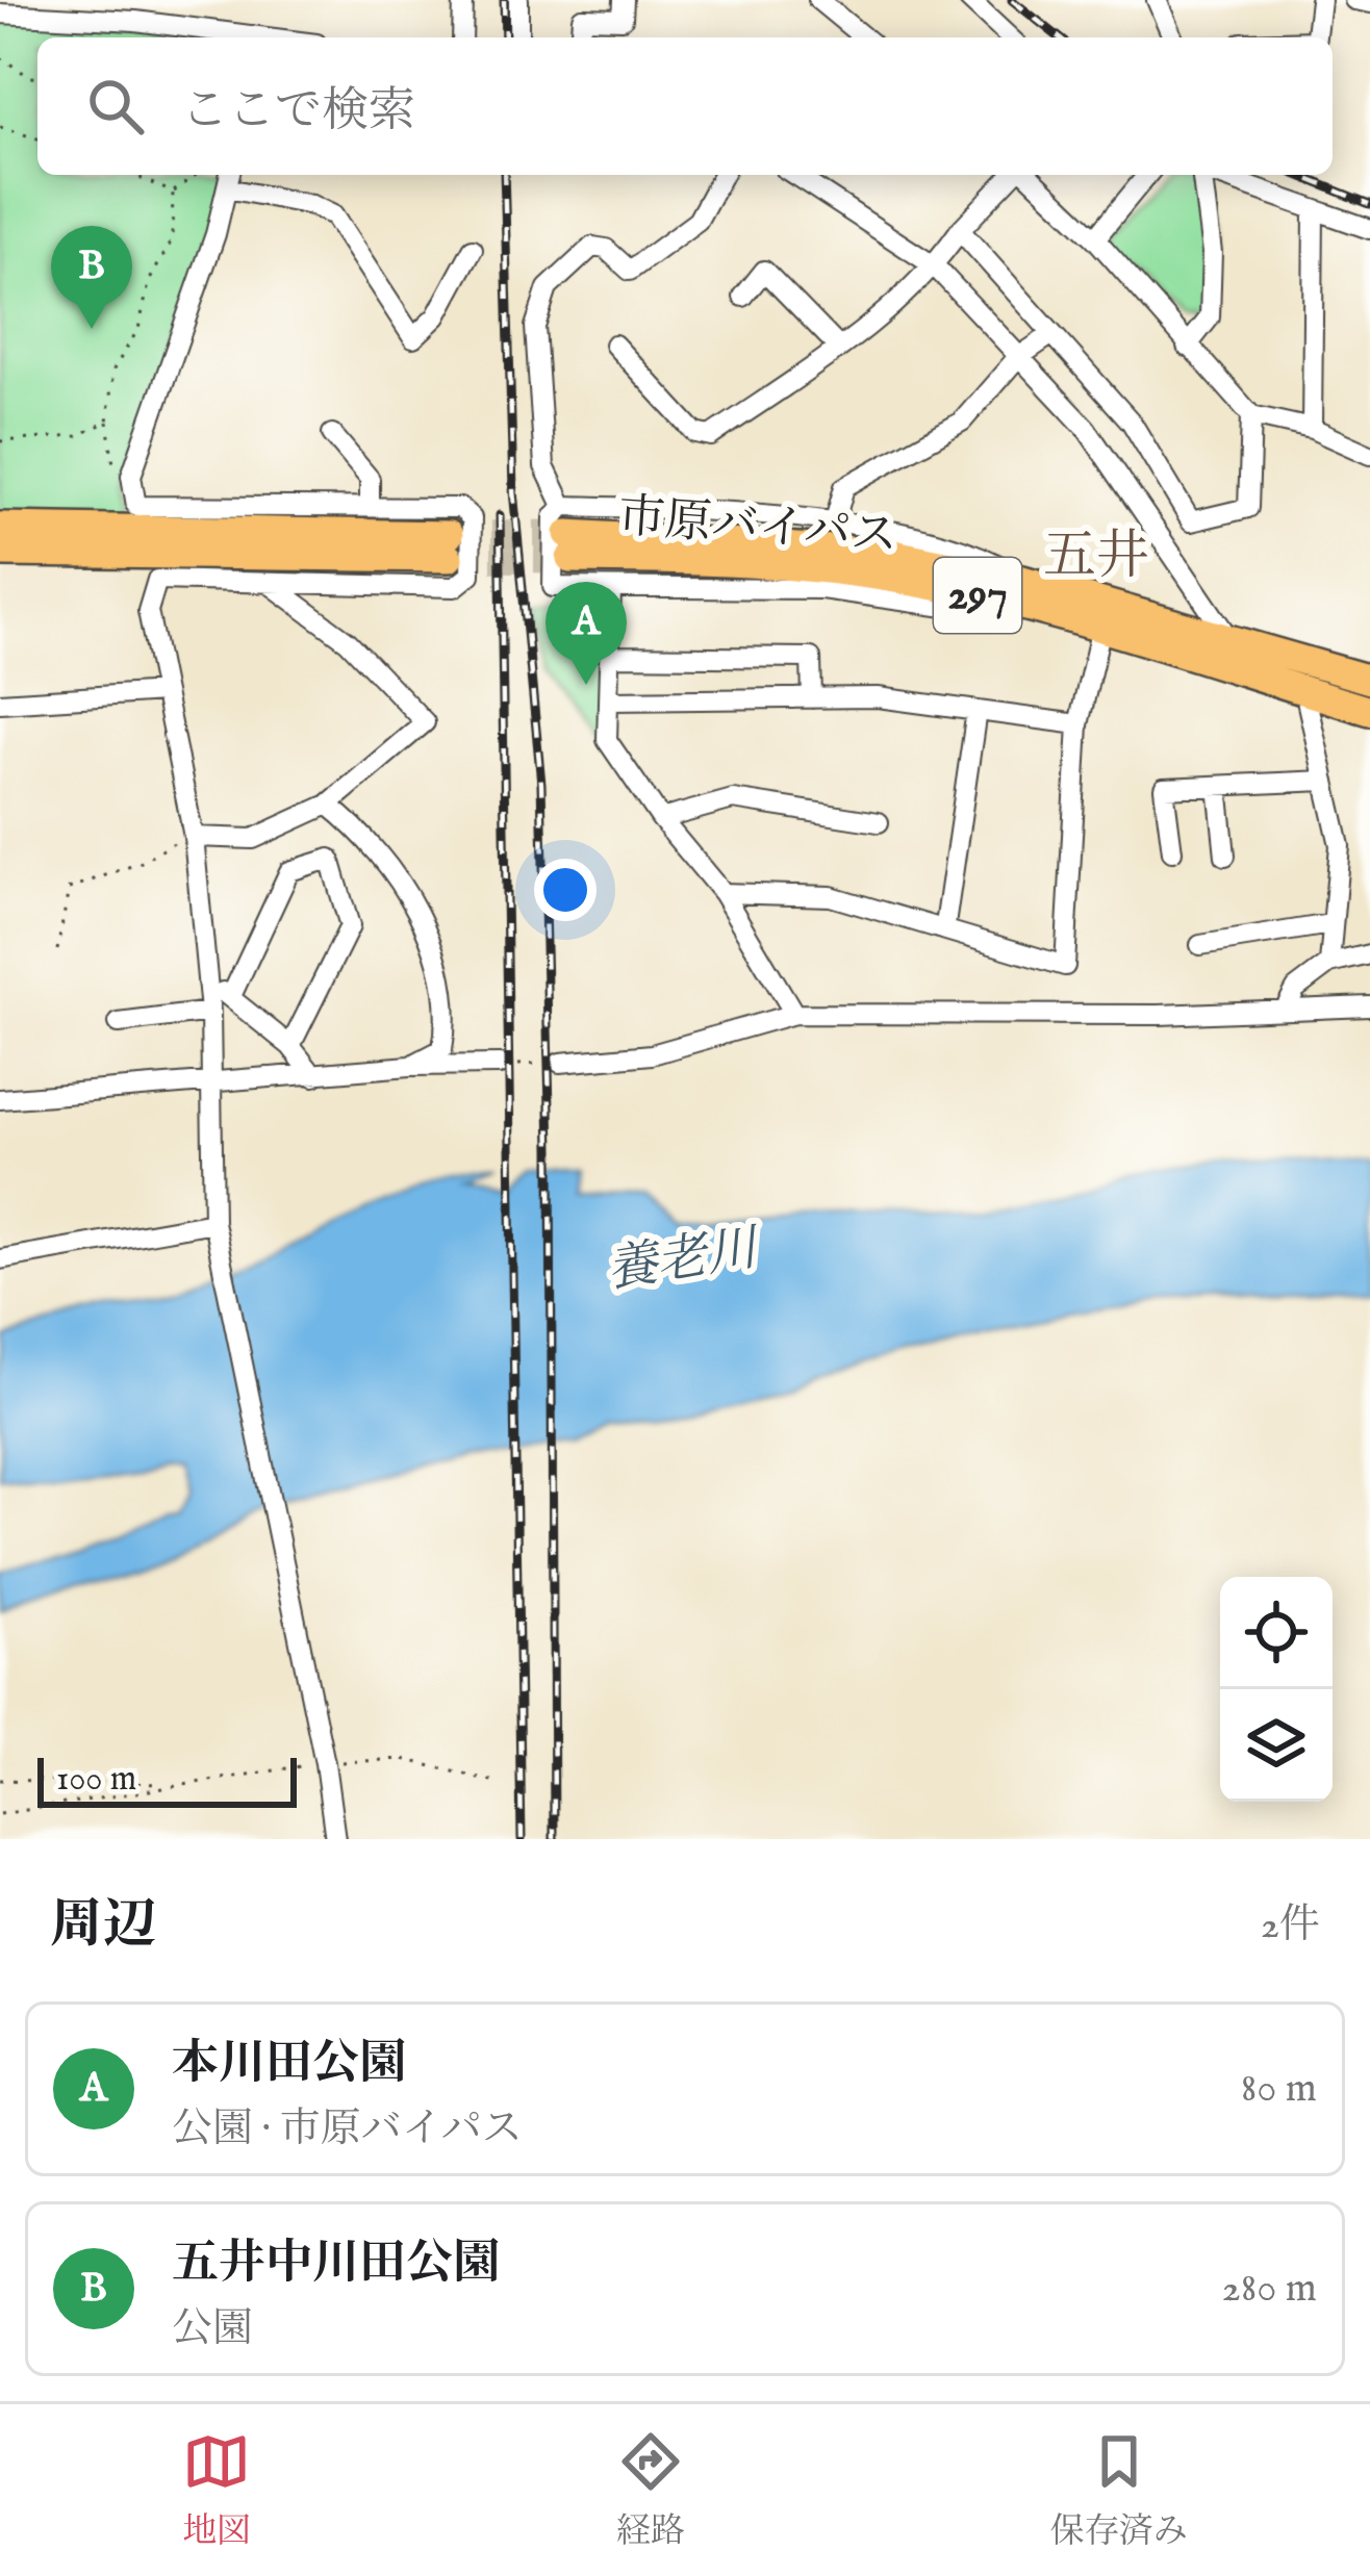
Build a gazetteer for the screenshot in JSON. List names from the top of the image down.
{
  "streets": {
    "highway": ["市原バイパス", "297"]
  },
  "districts": ["五井"],
  "water": ["養老川"],
  "scale_bar": "100 m",
  "page": {
    "search": "ここで検索",
    "pins": ["B", "A"],
    "scale": "100 m",
    "heading": ["周辺", "2件"],
    "list": [
      {
        "mark": "A",
        "name": "本川田公園",
        "note": "公園 · 市原バイパス",
        "value": "80 m"
      },
      {
        "mark": "B",
        "name": "五井中川田公園",
        "note": "公園",
        "value": "280 m"
      }
    ],
    "nav": ["地図", "経路", "保存済み"]
  }
}
